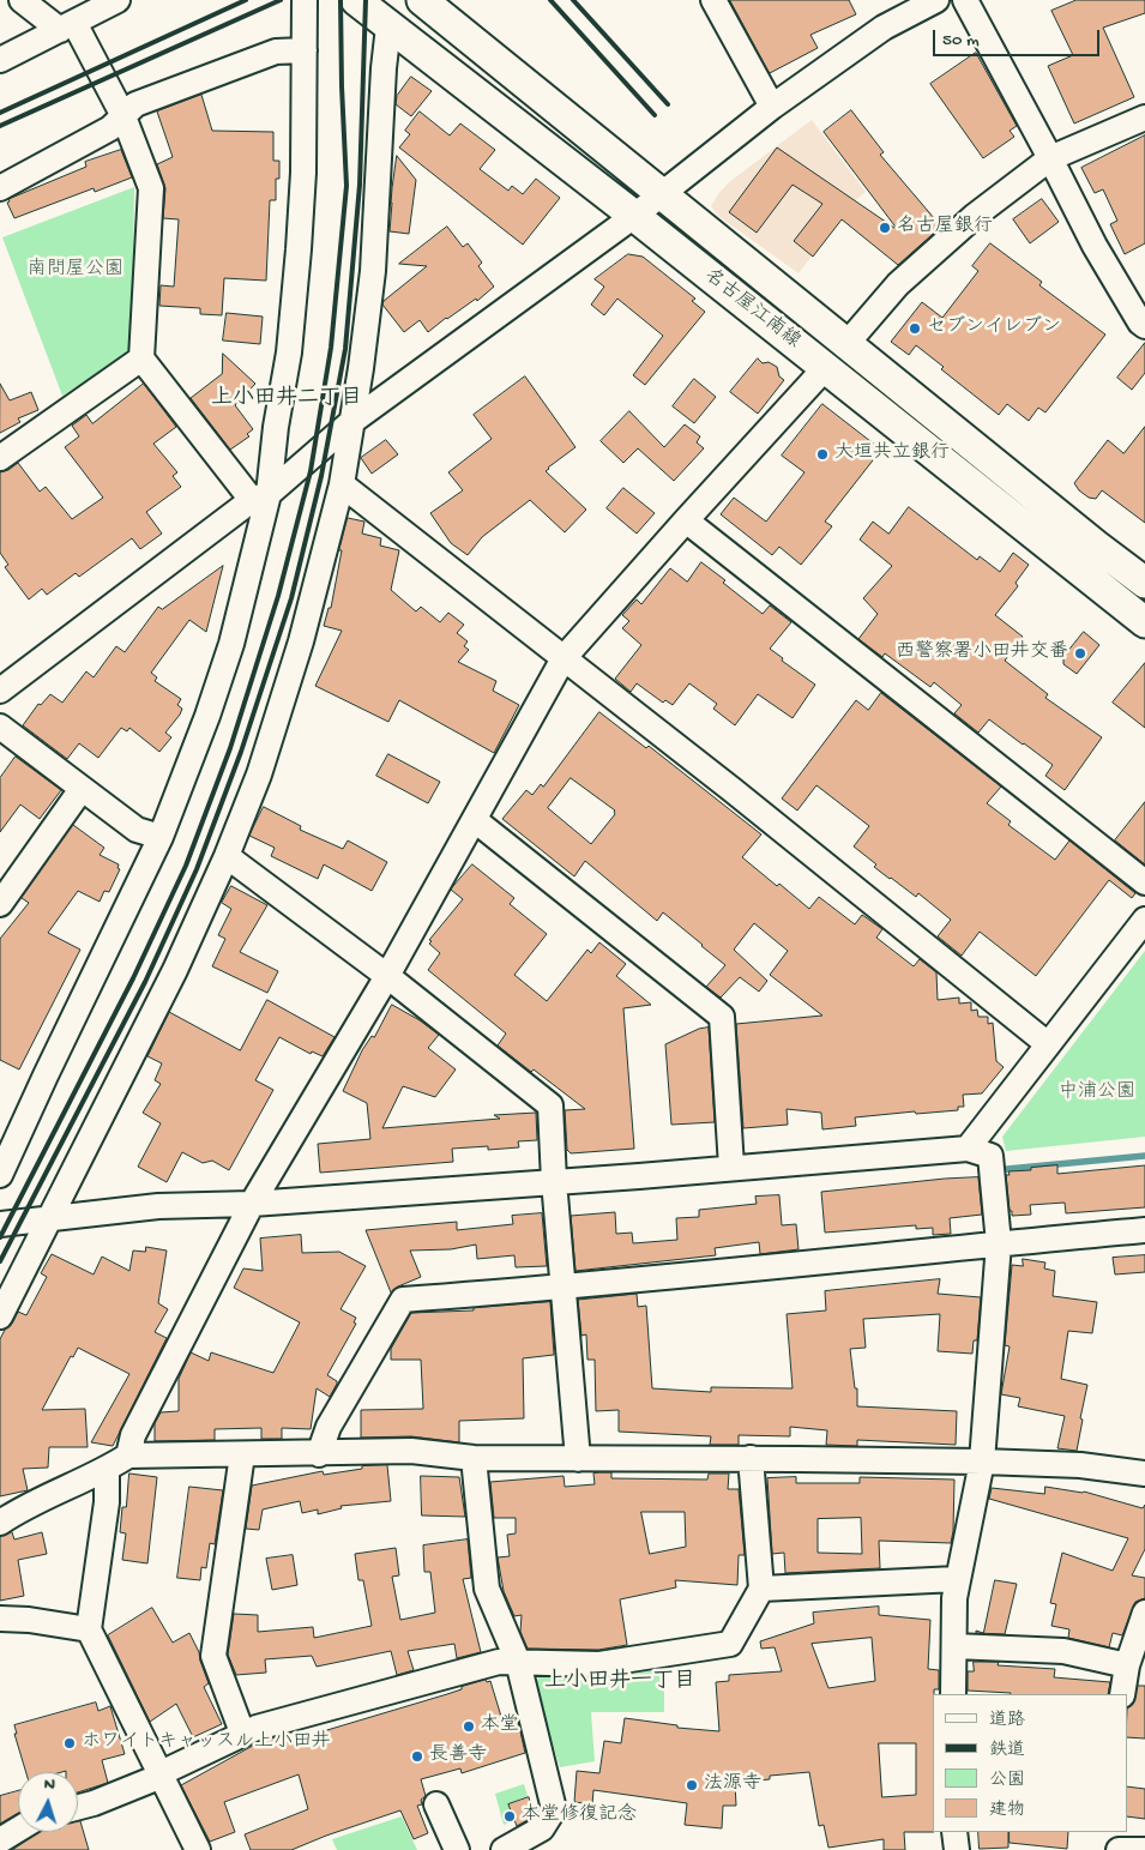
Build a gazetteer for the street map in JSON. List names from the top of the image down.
{
  "streets": {
    "main road": ["名古屋江南線"]
  },
  "districts": ["上小田井二丁目", "上小田井一丁目"],
  "parks": ["南問屋公園", "中浦公園"],
  "places": [
    "名古屋銀行",
    "セブンイレブン",
    "大垣共立銀行",
    "西警察署小田井交番",
    "本堂",
    "ホワイトキャッスル上小田井",
    "長善寺",
    "法源寺",
    "本堂修復記念"
  ],
  "legend": [
    "道路",
    "鉄道",
    "公園",
    "建物"
  ],
  "scale_bar": "50 m",
  "north": "top"
}
